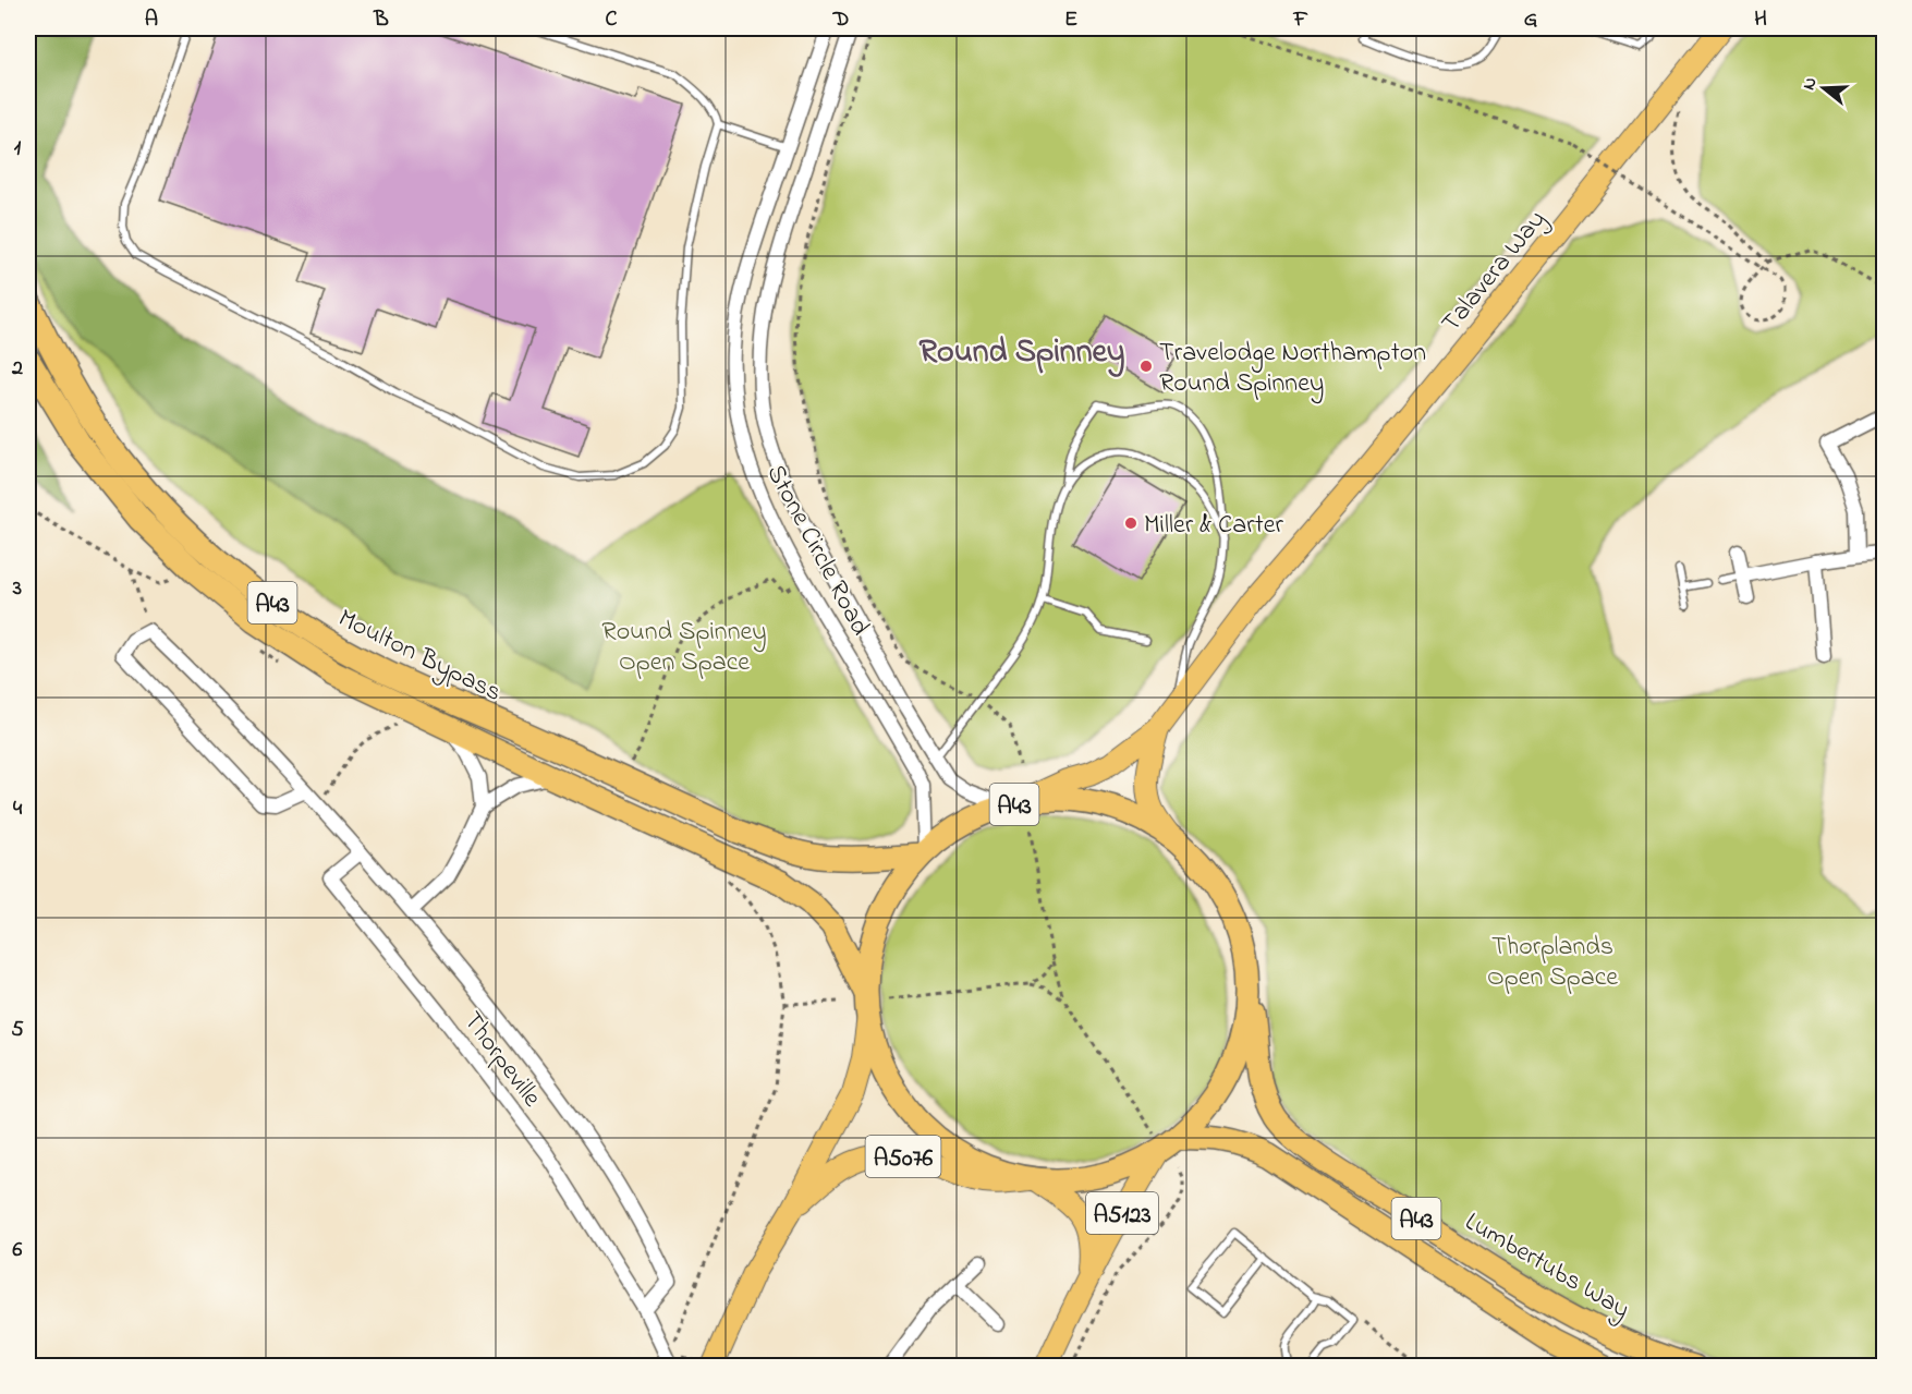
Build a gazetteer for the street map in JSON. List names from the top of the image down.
{
  "streets": {
    "highway": ["A43", "Moulton Bypass", "Lumbertubs Way"],
    "main road": ["Talavera Way", "A5076", "A5123"],
    "street": ["Stone Circle Road", "Thorpeville"]
  },
  "crossings": [
    ["Talavera Way", "Stone Circle Road"],
    ["Talavera Way", "A43"],
    ["Stone Circle Road", "A43"],
    ["Stone Circle Road", "Moulton Bypass"],
    ["A43", "Moulton Bypass"],
    ["A43", "A5076"],
    ["A43", "A5123"],
    ["A43", "Lumbertubs Way"],
    ["Moulton Bypass", "A5076"],
    ["A5076", "A5123"]
  ],
  "districts": ["Round Spinney"],
  "parks": ["Round Spinney Open Space", "Thorplands Open Space"],
  "places": ["Travelodge Northampton Round Spinney", "Miller & Carter"],
  "north": "left",
  "grid": {
    "columns": [
      "A",
      "B",
      "C",
      "D",
      "E",
      "F",
      "G",
      "H"
    ],
    "rows": [
      "1",
      "2",
      "3",
      "4",
      "5",
      "6"
    ]
  }
}
